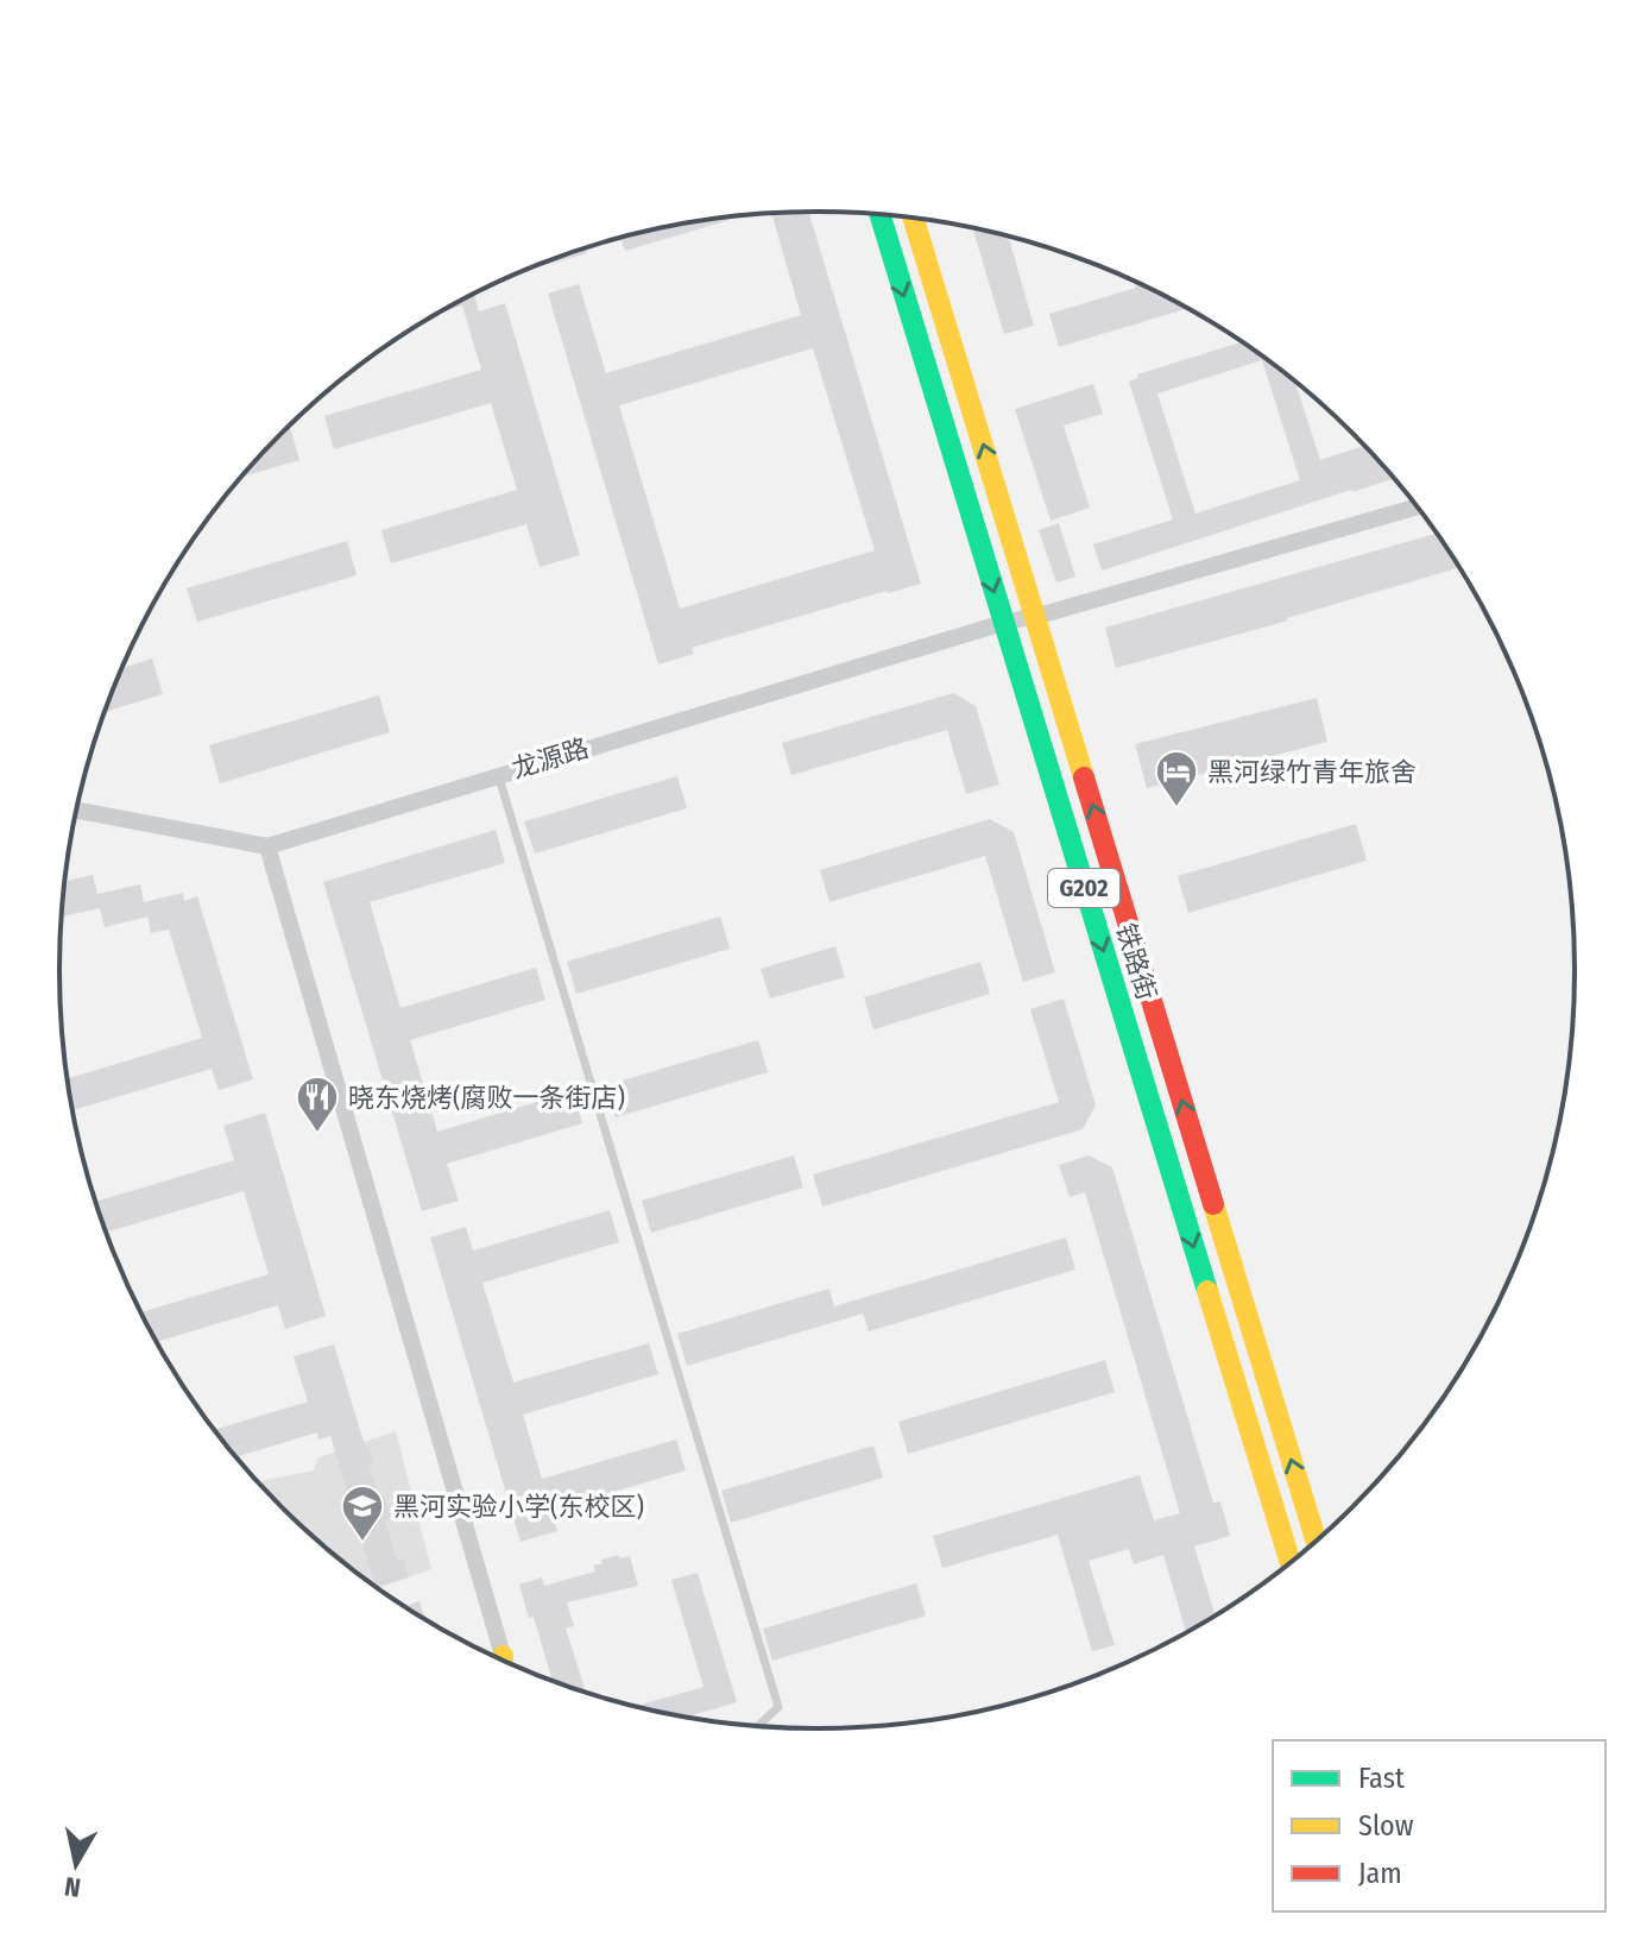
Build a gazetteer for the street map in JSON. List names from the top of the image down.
{
  "streets": {
    "main road": ["G202", "铁路街"],
    "street": ["龙源路"]
  },
  "crossings": [
    ["龙源路", "铁路街"]
  ],
  "places": {
    "hotel": ["黑河绿竹青年旅舍"],
    "restaurant": ["晓东烧烤(腐败一条街店)"],
    "school or university": ["黑河实验小学(东校区)"]
  },
  "legend": ["Fast", "Slow", "Jam"],
  "north": "bottom"
}
